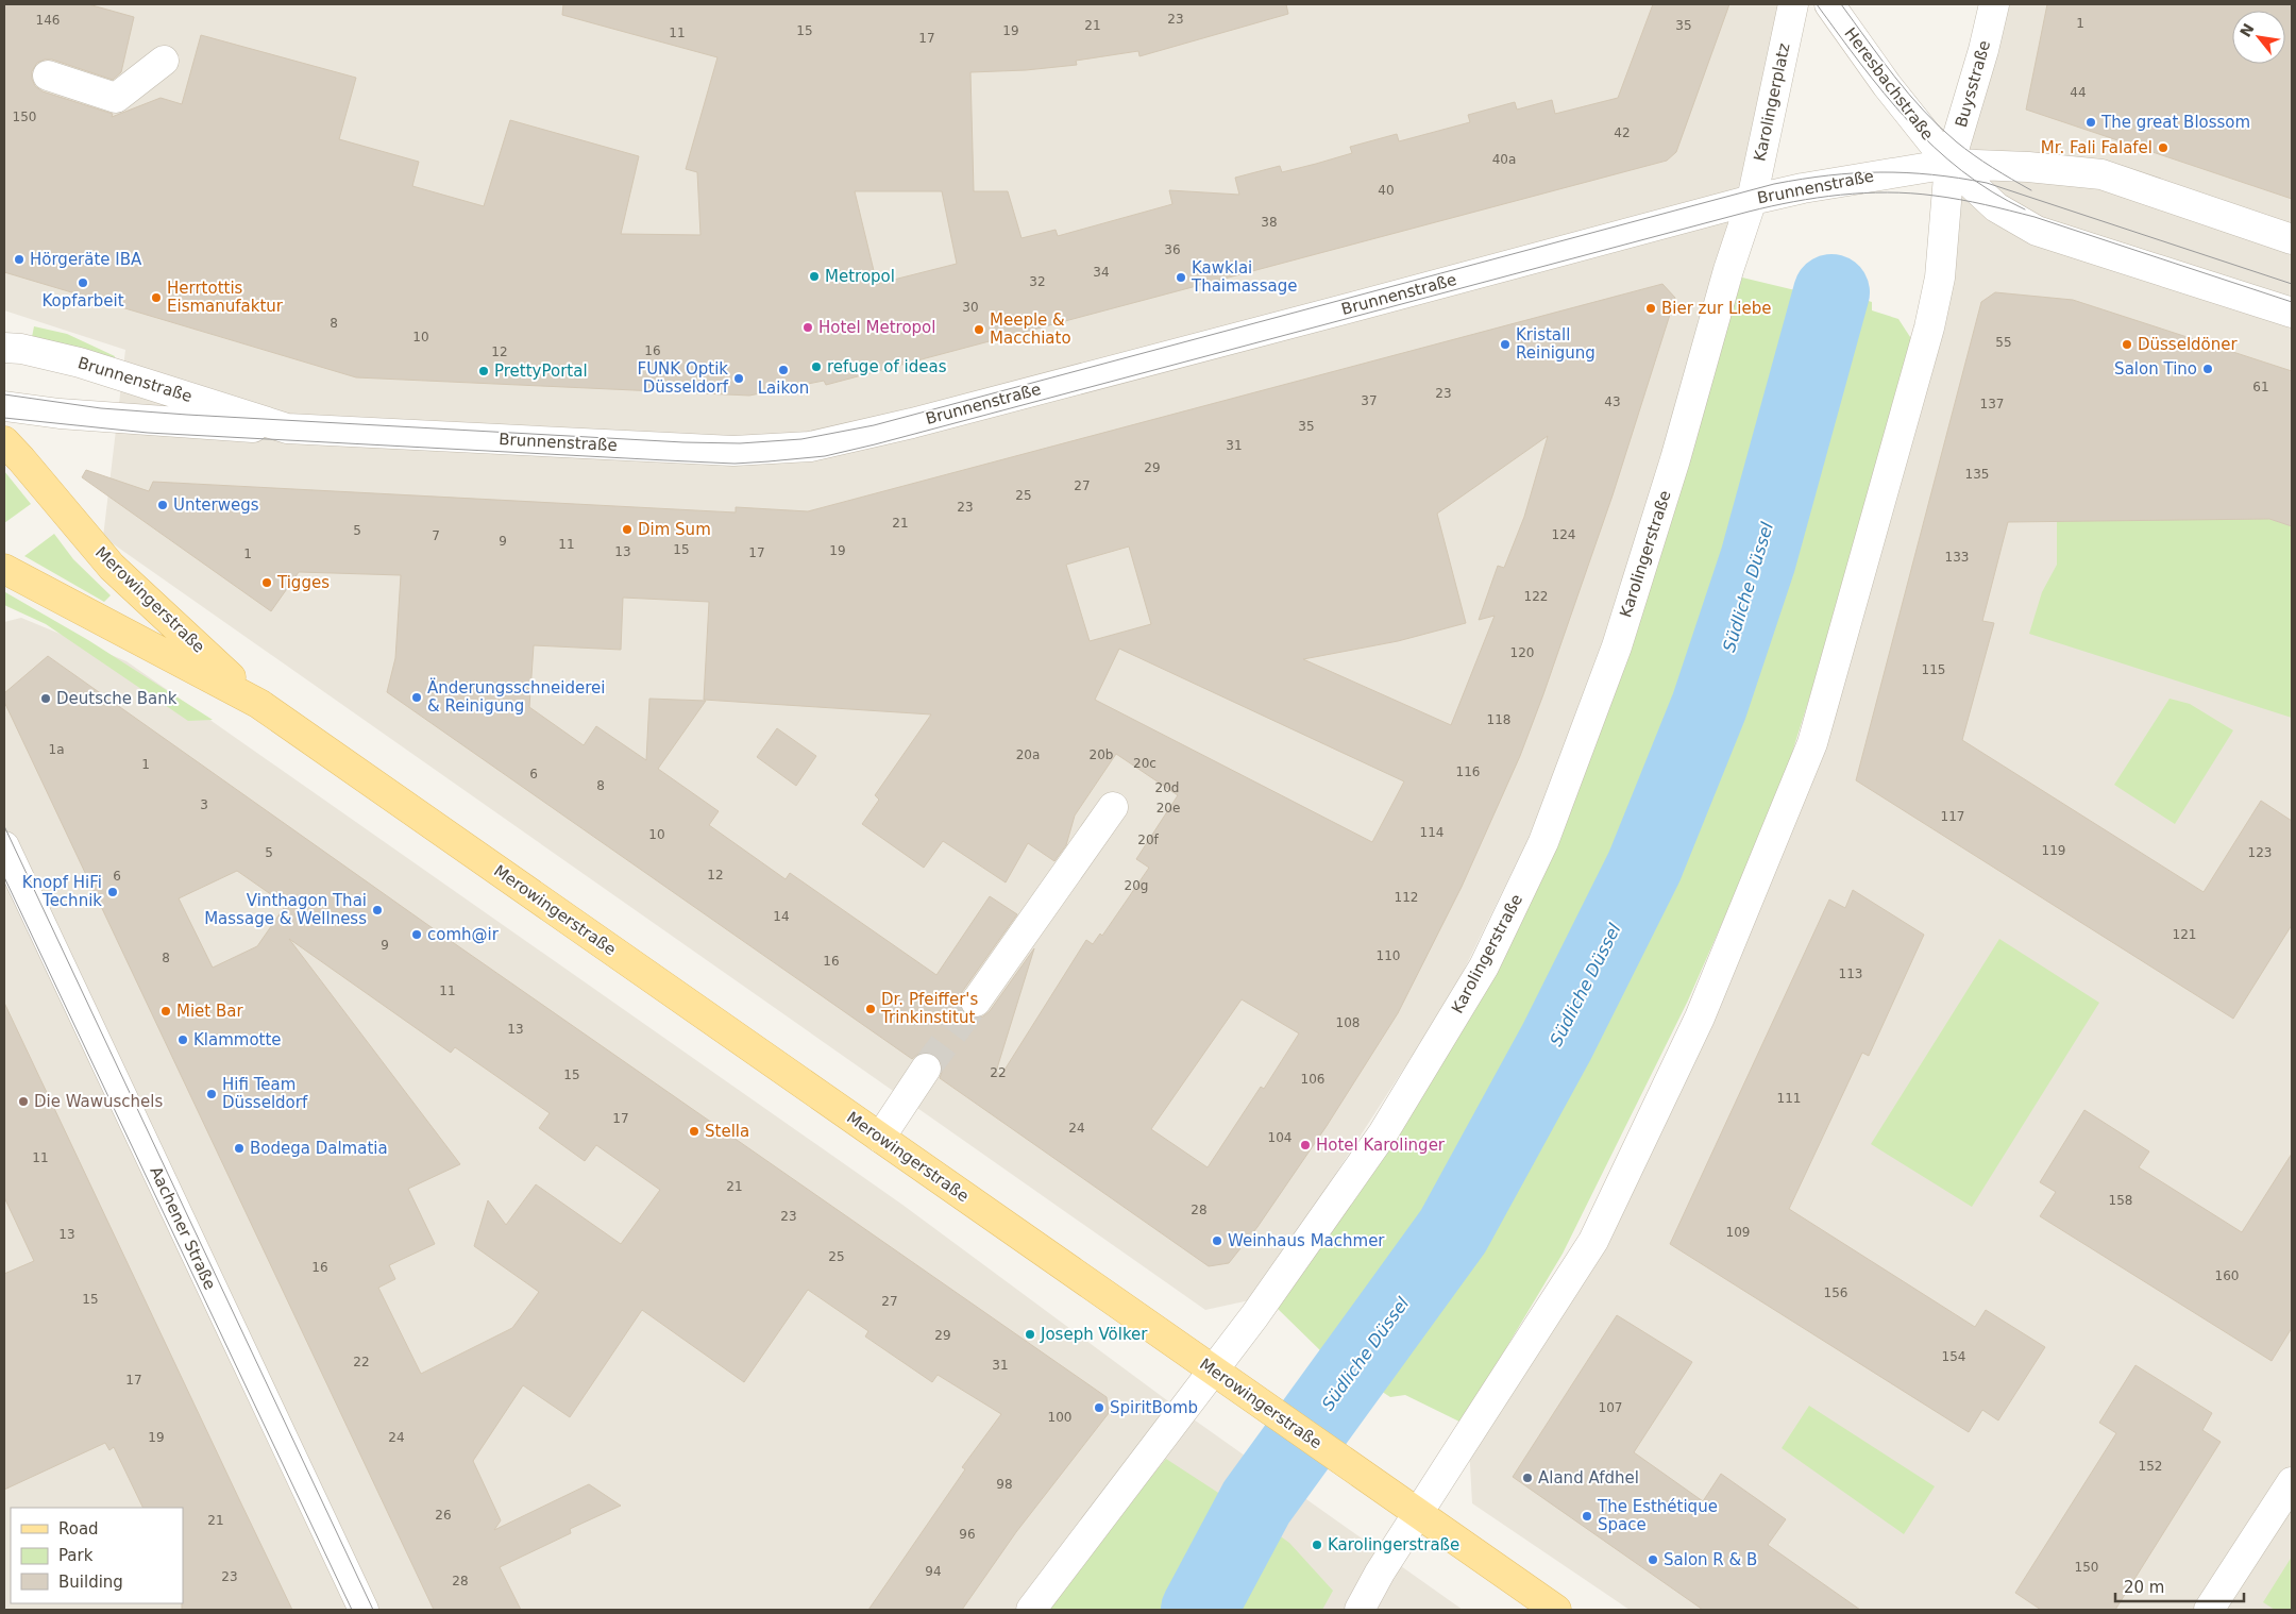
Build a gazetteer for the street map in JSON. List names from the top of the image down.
{
  "streets": {
    "main road": ["Merowingerstraße"],
    "street": [
      "Heresbachstraße",
      "Buysstraße",
      "Karolingerplatz",
      "Brunnenstraße",
      "Karolingerstraße",
      "Aachener Straße"
    ]
  },
  "crossings": [
    ["Heresbachstraße", "Buysstraße"],
    ["Heresbachstraße", "Brunnenstraße"],
    ["Buysstraße", "Brunnenstraße"],
    ["Karolingerplatz", "Brunnenstraße"],
    ["Karolingerplatz", "Karolingerstraße"],
    ["Brunnenstraße", "Karolingerstraße"],
    ["Karolingerstraße", "Merowingerstraße"]
  ],
  "water": ["Südliche Düssel"],
  "places": [
    "The great Blossom",
    "Mr. Fali Falafel",
    "Hörgeräte IBA",
    "Metropol",
    "Kawklai Thaimassage",
    "Kopfarbeit",
    "Herrtottis Eismanufaktur",
    "Bier zur Liebe",
    "Hotel Metropol",
    "Meeple & Macchiato",
    "Kristall Reinigung",
    "Düsseldöner",
    "refuge of ideas",
    "Salon Tino",
    "Laikon",
    "PrettyPortal",
    "FUNK Optik Düsseldorf",
    "Unterwegs",
    "Dim Sum",
    "Tigges",
    "Änderungsschneiderei & Reinigung",
    "Deutsche Bank",
    "Knopf HiFi Technik",
    "Vinthagon Thai Massage & Wellness",
    "comh@ir",
    "Dr. Pfeiffer's Trinkinstitut",
    "Miet Bar",
    "Klammotte",
    "Hifi Team Düsseldorf",
    "Die Wawuschels",
    "Stella",
    "Hotel Karolinger",
    "Bodega Dalmatia",
    "Weinhaus Machmer",
    "Joseph Völker",
    "SpiritBomb",
    "Aland Afdhel",
    "The Esthétique Space",
    "Karolingerstraße",
    "Salon R & B"
  ],
  "house_numbers": [
    "23",
    "146",
    "1",
    "21",
    "35",
    "15",
    "19",
    "11",
    "17",
    "44",
    "150",
    "42",
    "40a",
    "40",
    "38",
    "36",
    "34",
    "32",
    "30",
    "8",
    "10",
    "55",
    "16",
    "12",
    "61",
    "23",
    "37",
    "43",
    "137",
    "35",
    "31",
    "29",
    "135",
    "27",
    "25",
    "23",
    "21",
    "5",
    "124",
    "7",
    "9",
    "11",
    "15",
    "19",
    "13",
    "17",
    "1",
    "133",
    "122",
    "120",
    "115",
    "118",
    "1a",
    "20a",
    "20b",
    "20c",
    "1",
    "116",
    "6",
    "8",
    "20d",
    "3",
    "20e",
    "117",
    "114",
    "10",
    "20f",
    "119",
    "5",
    "123",
    "12",
    "6",
    "20g",
    "112",
    "14",
    "121",
    "9",
    "110",
    "8",
    "16",
    "113",
    "11",
    "108",
    "13",
    "22",
    "15",
    "106",
    "111",
    "17",
    "24",
    "104",
    "11",
    "21",
    "158",
    "28",
    "23",
    "109",
    "13",
    "25",
    "16",
    "160",
    "156",
    "15",
    "27",
    "29",
    "154",
    "22",
    "31",
    "17",
    "107",
    "100",
    "19",
    "24",
    "152",
    "98",
    "26",
    "21",
    "96",
    "150",
    "94",
    "23",
    "28"
  ],
  "legend": ["Road", "Park", "Building"],
  "scale_bar": "20 m",
  "north": "top left"
}
